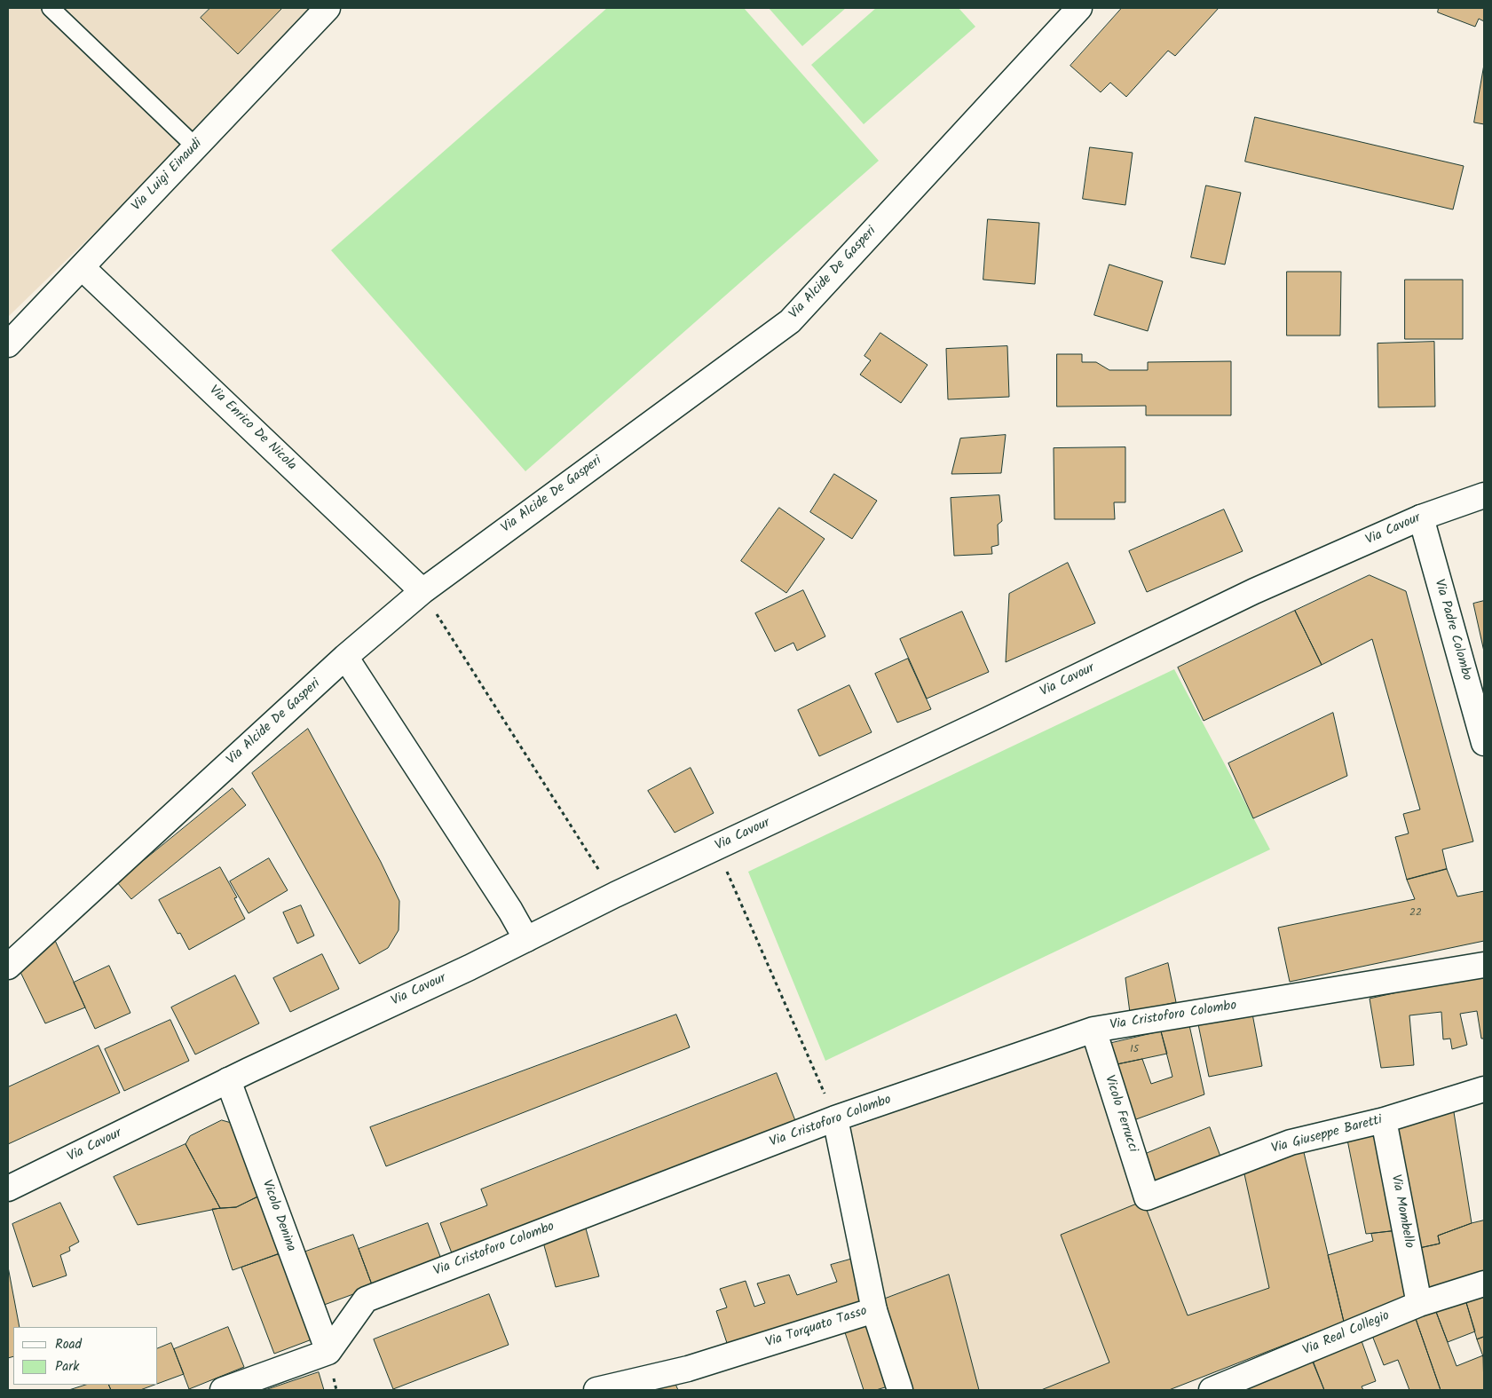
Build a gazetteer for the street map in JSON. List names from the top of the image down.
{
  "streets": {
    "street": [
      "Via Luigi Einaudi",
      "Via Alcide De Gasperi",
      "Via Enrico De Nicola",
      "Via Cavour",
      "Via Padre Colombo",
      "Via Cristoforo Colombo",
      "Vicolo Ferrucci",
      "Via Giuseppe Baretti",
      "Via Mombello",
      "Vicolo Denina",
      "Via Torquato Tasso",
      "Via Real Collegio"
    ]
  },
  "crossings": [
    ["Via Luigi Einaudi", "Via Enrico De Nicola"],
    ["Via Alcide De Gasperi", "Via Enrico De Nicola"],
    ["Via Cavour", "Via Padre Colombo"],
    ["Via Cavour", "Vicolo Denina"],
    ["Via Cristoforo Colombo", "Vicolo Ferrucci"],
    ["Via Cristoforo Colombo", "Vicolo Denina"],
    ["Via Cristoforo Colombo", "Via Torquato Tasso"],
    ["Vicolo Ferrucci", "Via Giuseppe Baretti"],
    ["Via Giuseppe Baretti", "Via Mombello"],
    ["Via Mombello", "Via Real Collegio"]
  ],
  "house_numbers": ["22", "15"],
  "legend": ["Road", "Park"]
}
